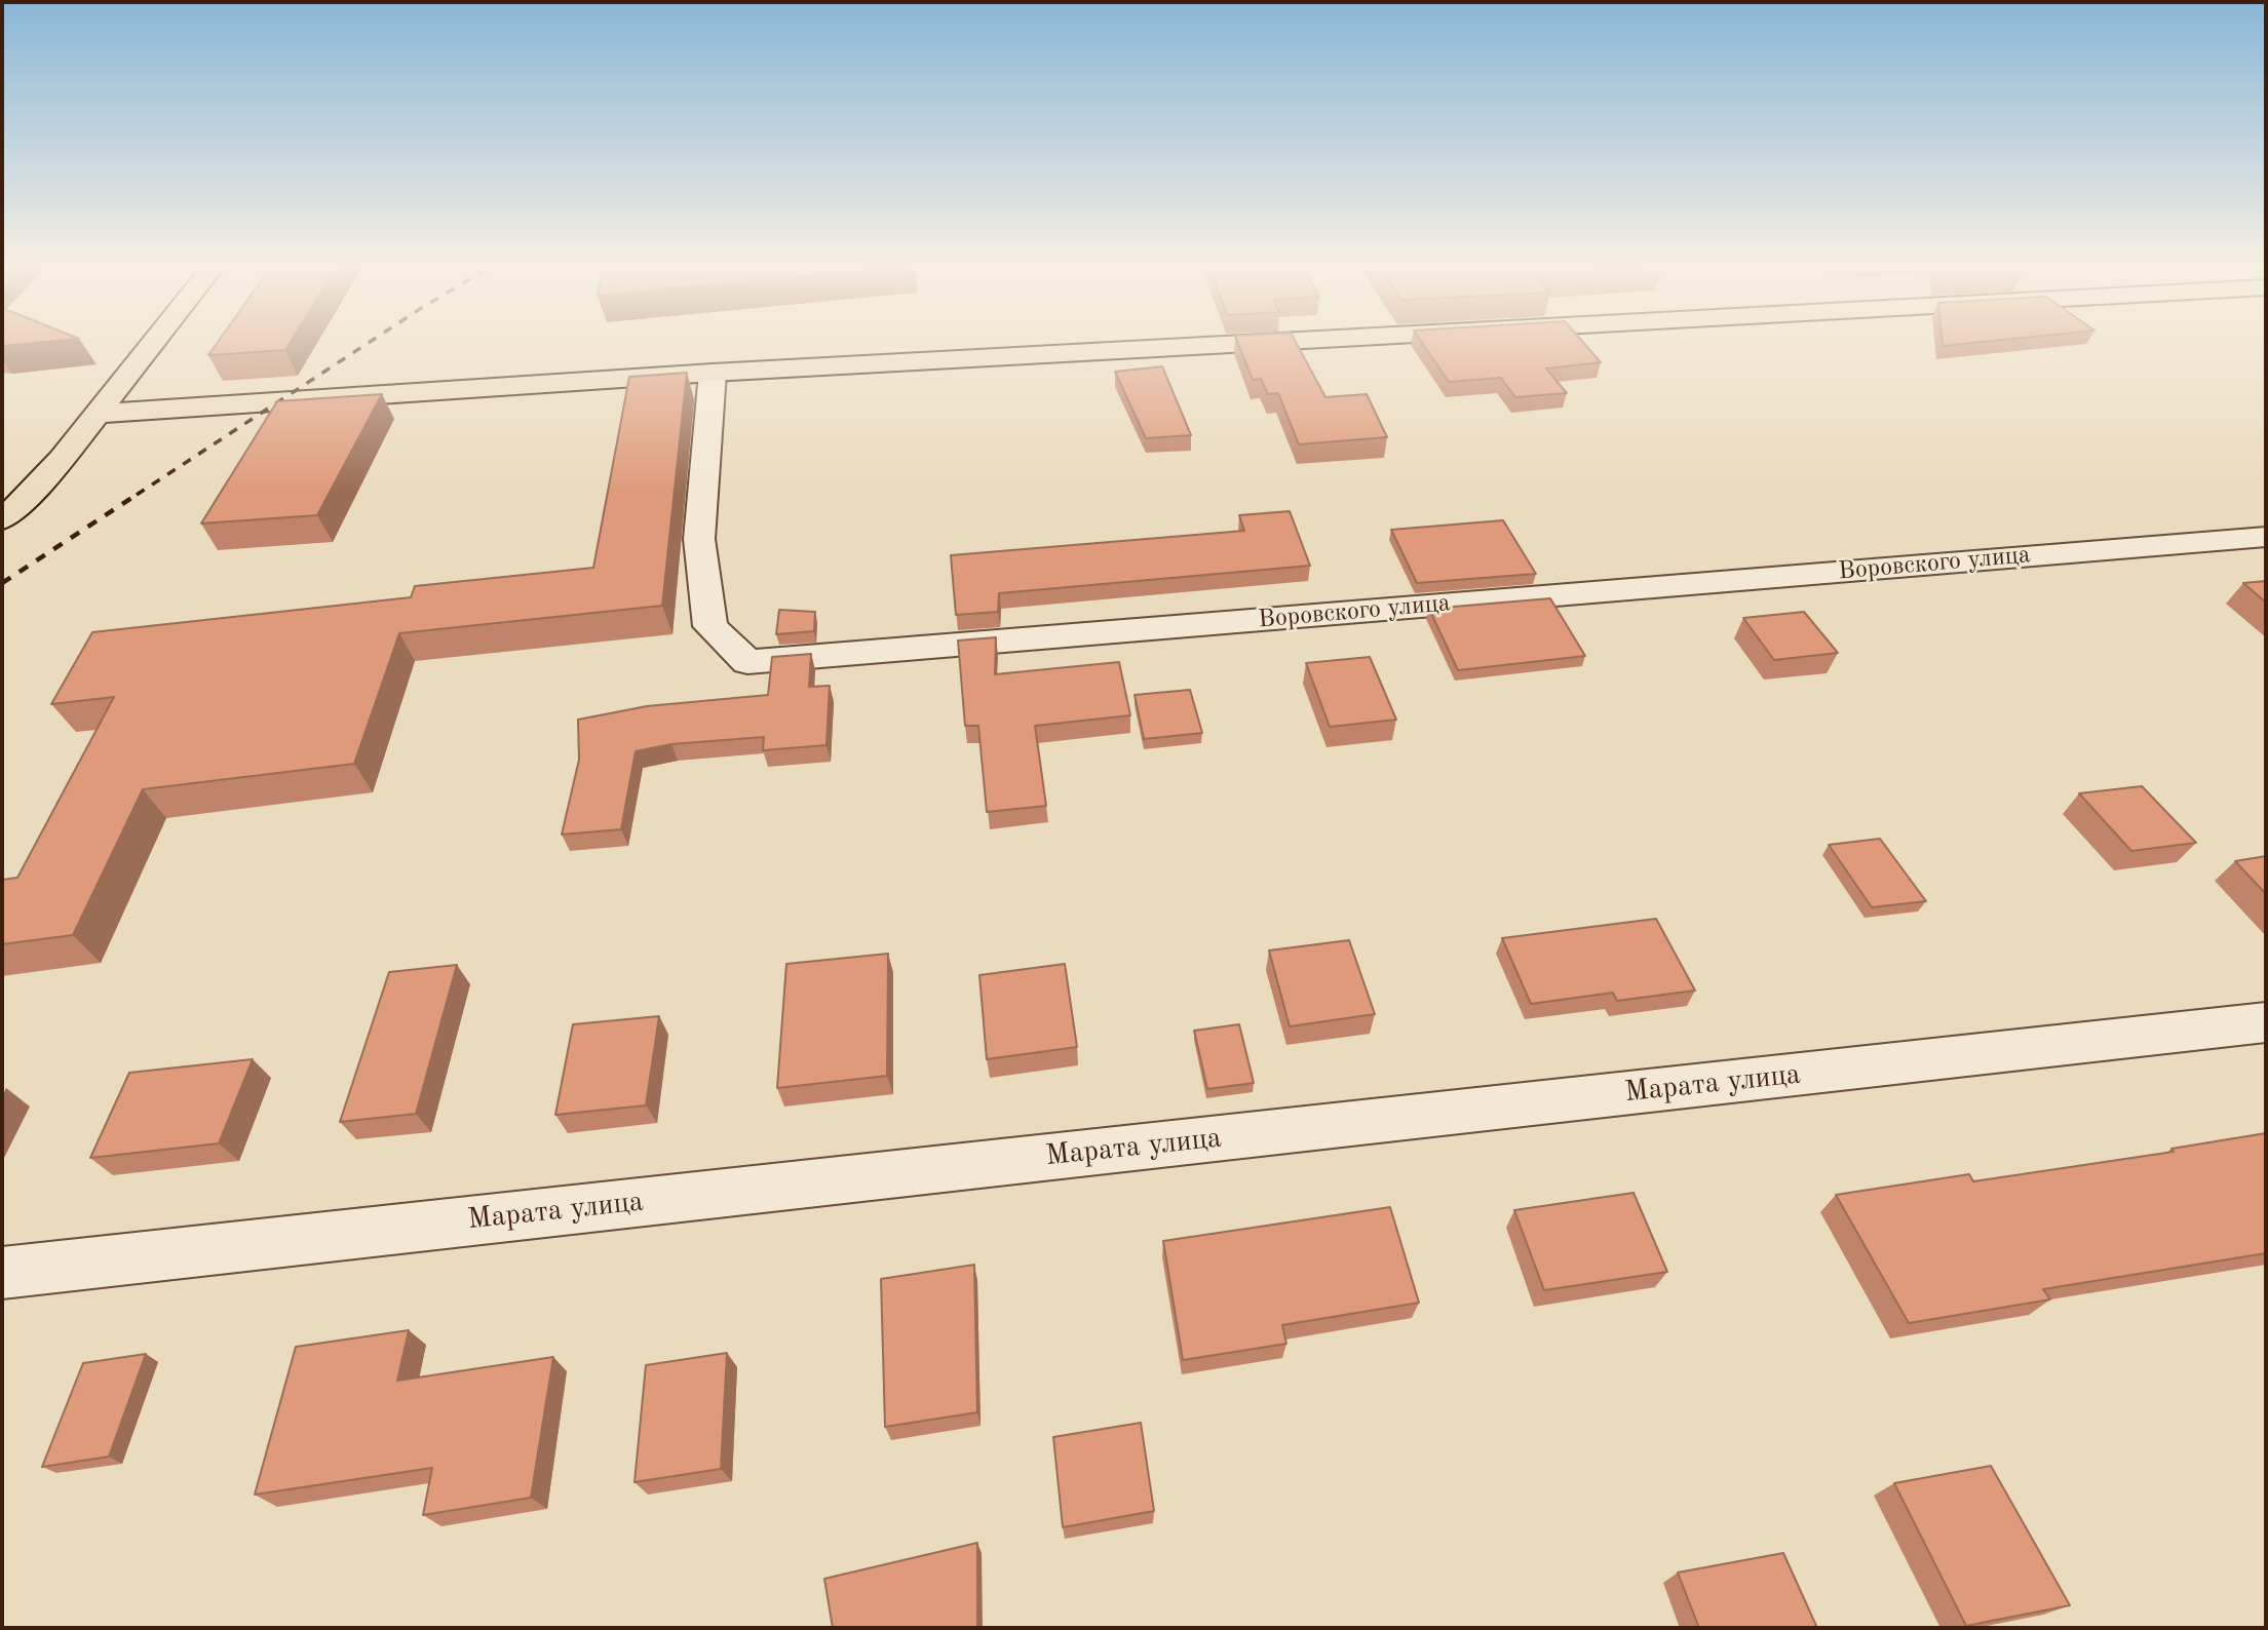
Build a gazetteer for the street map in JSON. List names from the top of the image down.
{
  "streets": {
    "street": ["Воровского улица", "Марата улица"]
  }
}
